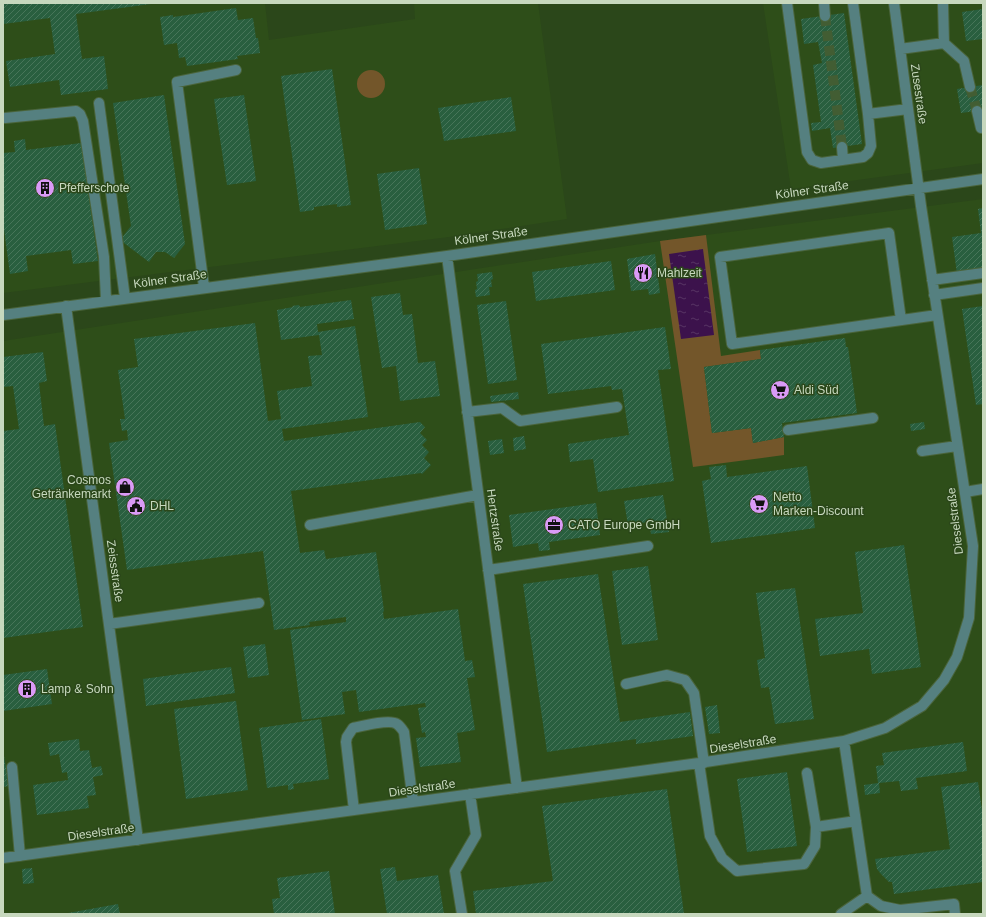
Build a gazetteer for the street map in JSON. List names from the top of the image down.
{
  "streets": {
    "street": [
      "Zusestraße",
      "Kölner Straße",
      "Hertzstraße",
      "Dieselstraße",
      "Zeissstraße"
    ]
  },
  "crossings": [
    ["Zusestraße", "Kölner Straße"],
    ["Zusestraße", "Dieselstraße"],
    ["Kölner Straße", "Hertzstraße"],
    ["Kölner Straße", "Dieselstraße"],
    ["Kölner Straße", "Zeissstraße"],
    ["Hertzstraße", "Dieselstraße"],
    ["Dieselstraße", "Zeissstraße"]
  ],
  "places": {
    "building": ["Pfefferschote", "Lamp & Sohn"],
    "restaurant": ["Mahlzeit"],
    "supermarket": ["Aldi Süd", "Netto Marken-Discount"],
    "shop": ["Cosmos Getränkemarkt"],
    "public building": ["DHL"],
    "office": ["CATO Europe GmbH"]
  }
}
